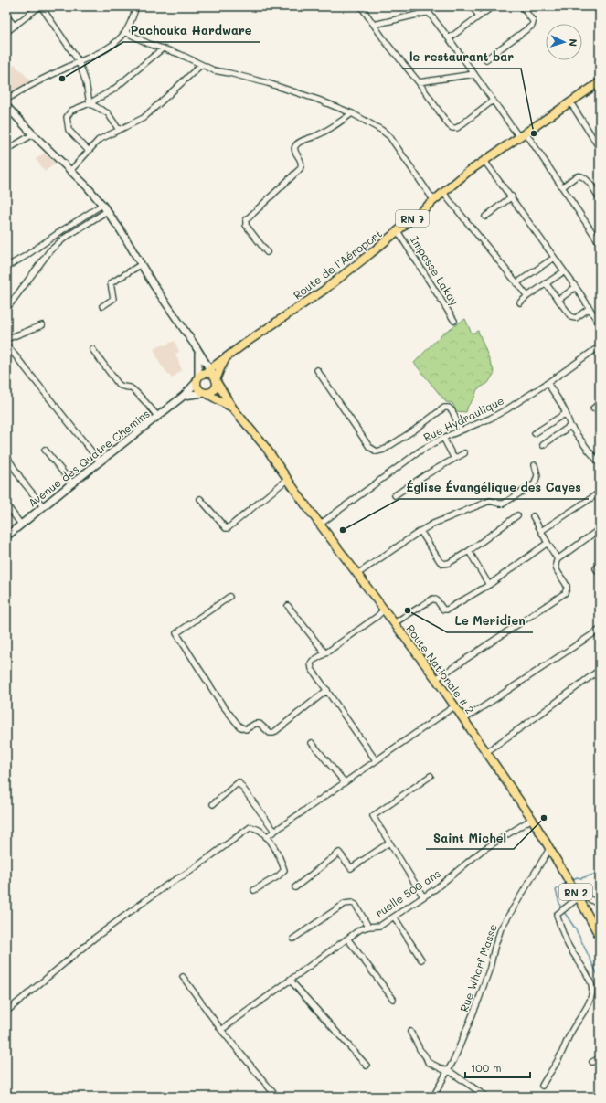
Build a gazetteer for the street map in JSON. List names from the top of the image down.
{
  "streets": {
    "main road": [
      "RN 7",
      "Route de l’Aéroport",
      "Avenue des Quatre Chemins",
      "Route Nationale # 2",
      "RN 2"
    ],
    "street": [
      "Impasse Lakay",
      "Rue Hydraulique",
      "ruelle 500 ans",
      "Rue Wharf Masse"
    ]
  },
  "crossings": [
    ["Route de l’Aéroport", "Impasse Lakay"],
    ["Route de l’Aéroport", "Avenue des Quatre Chemins"],
    ["Route de l’Aéroport", "Route Nationale # 2"],
    ["Rue Hydraulique", "Route Nationale # 2"],
    ["Avenue des Quatre Chemins", "Route Nationale # 2"],
    ["Route Nationale # 2", "ruelle 500 ans"],
    ["Route Nationale # 2", "Rue Wharf Masse"]
  ],
  "places": [
    "Pachouka Hardware",
    "le restaurant bar",
    "Église Évangélique des Cayes",
    "Le Meridien",
    "Saint Michel"
  ],
  "scale_bar": "100 m",
  "north": "right"
}
